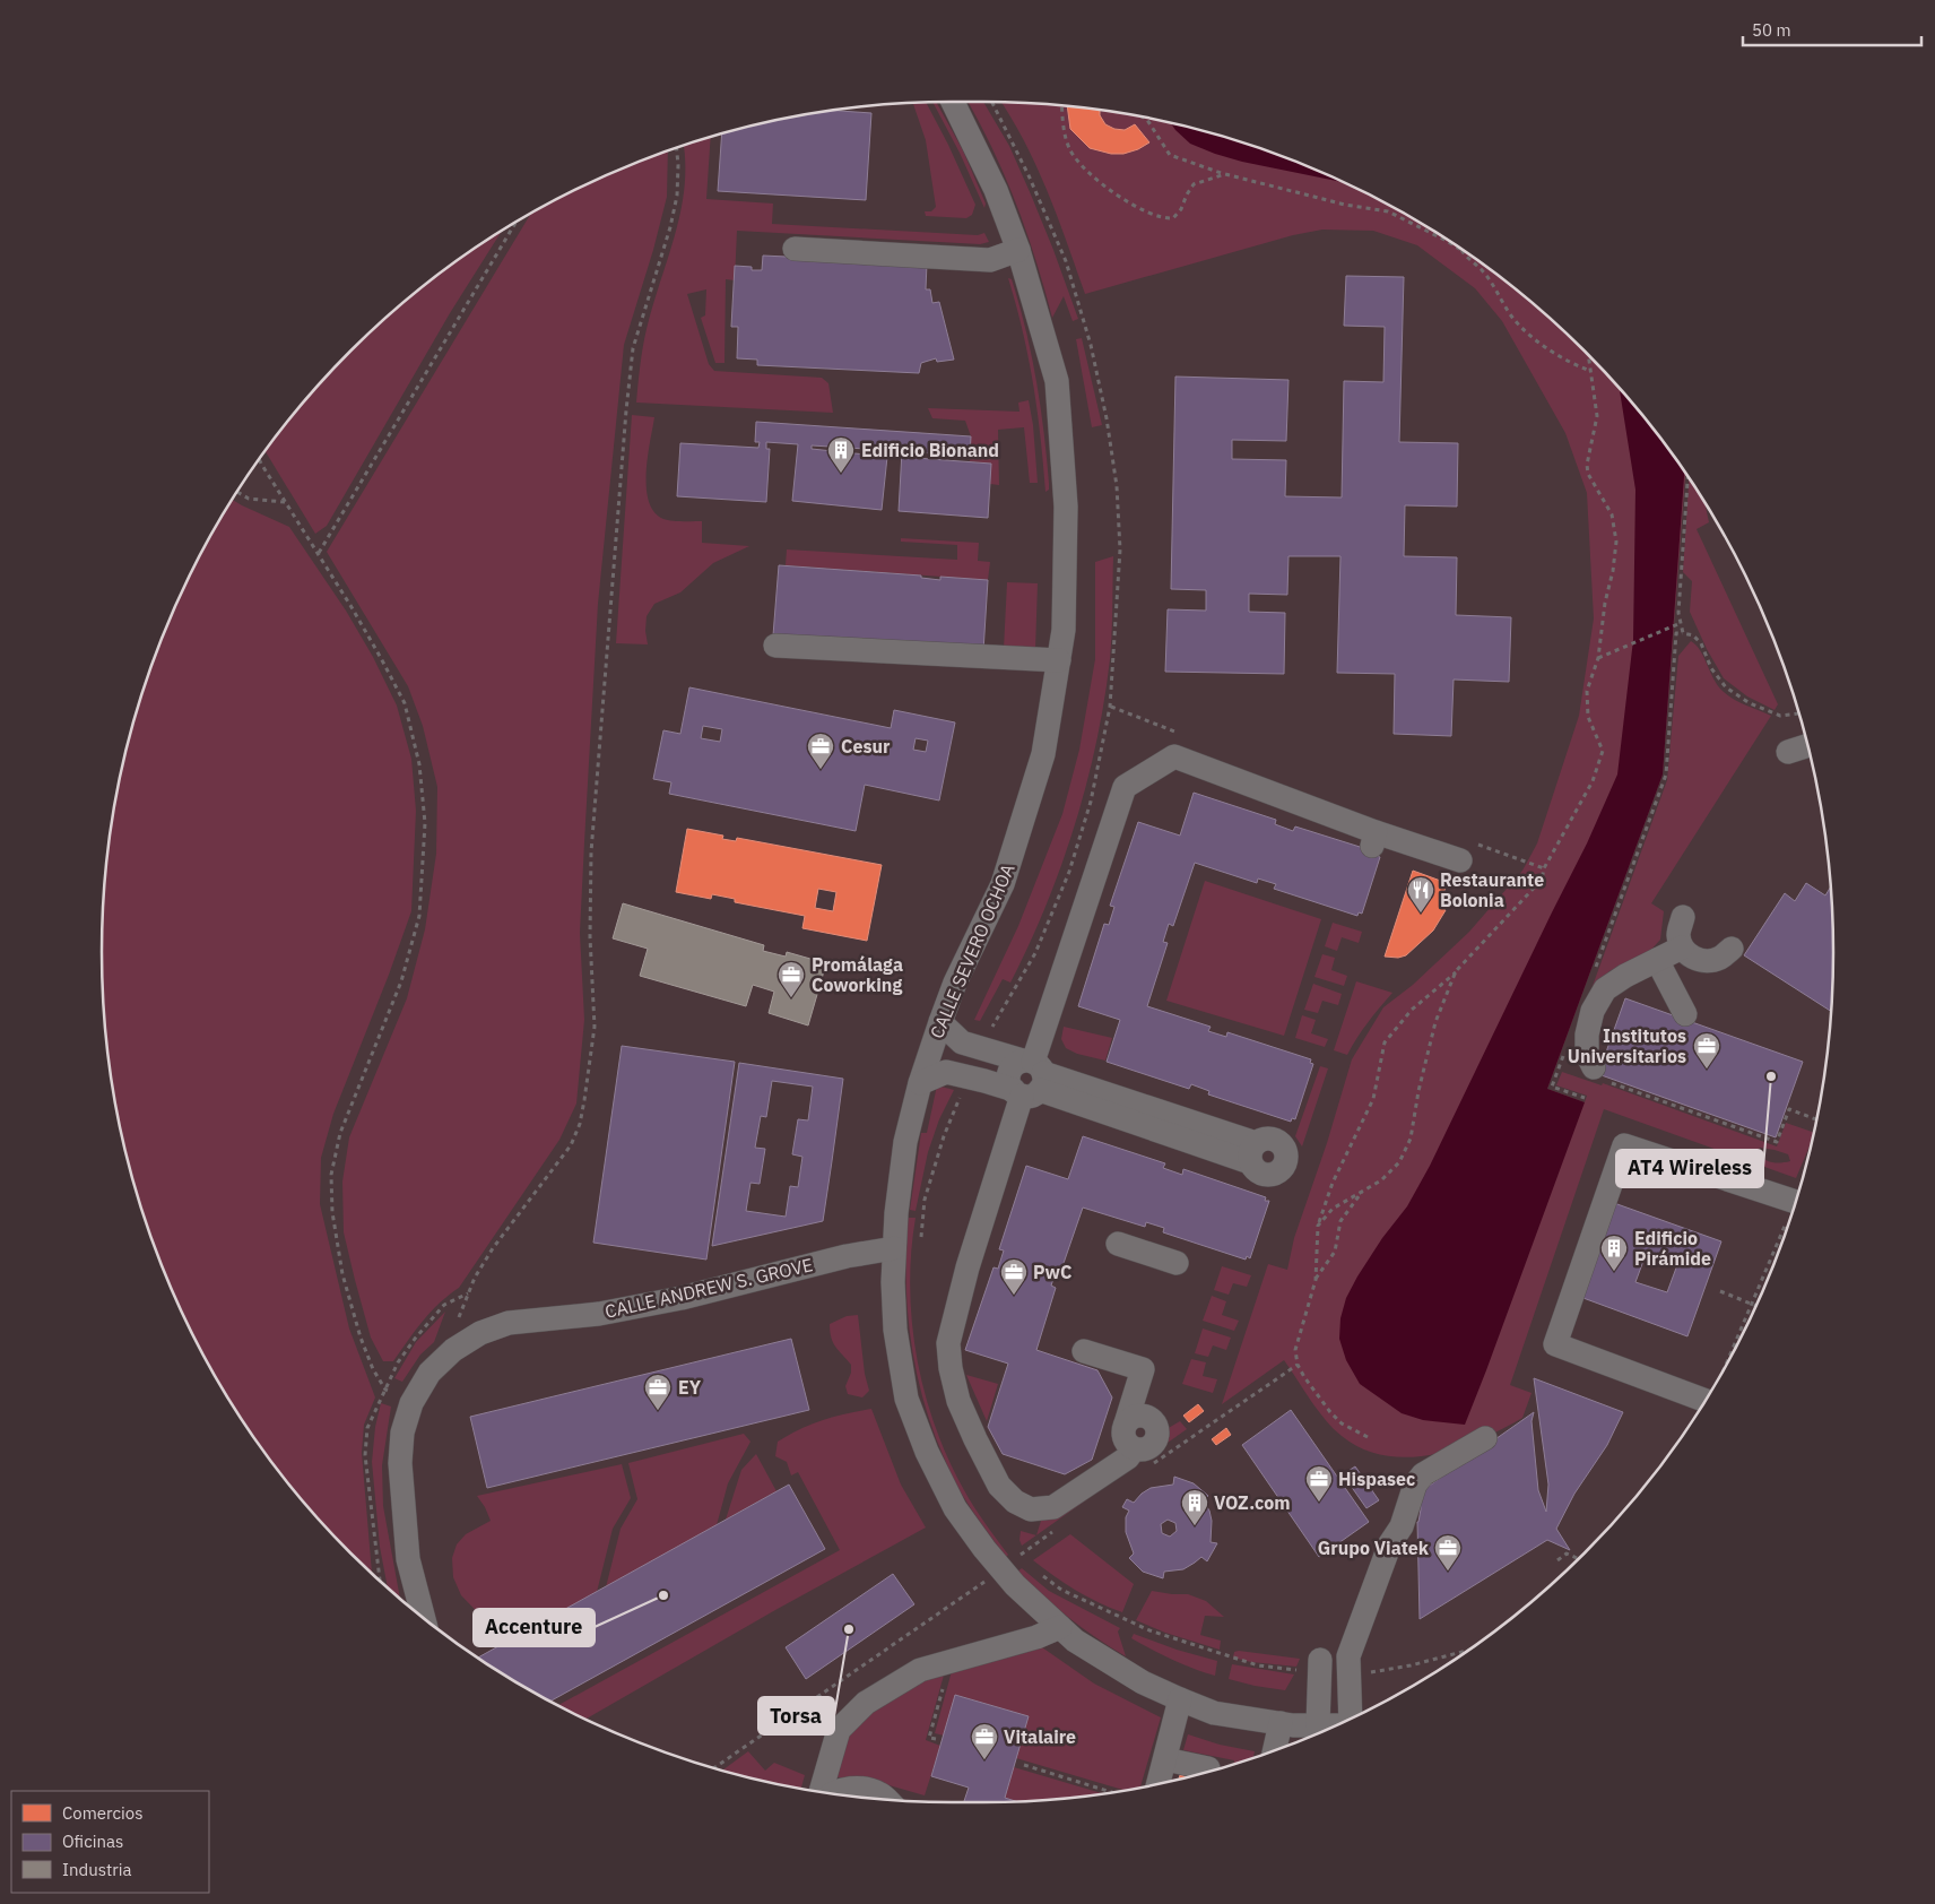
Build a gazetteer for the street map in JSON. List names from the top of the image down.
{
  "streets": {
    "street": ["CALLE SEVERO OCHOA", "CALLE ANDREW S. GROVE"]
  },
  "crossings": [
    ["CALLE SEVERO OCHOA", "CALLE ANDREW S. GROVE"]
  ],
  "places": {
    "building": ["Edificio Bionand", "Edificio Pirámide", "VOZ.com"],
    "office": [
      "Cesur",
      "Promálaga Coworking",
      "Institutos Universitarios",
      "PwC",
      "EY",
      "Hispasec",
      "Grupo Viatek",
      "Vitalaire"
    ],
    "restaurant": ["Restaurante Bolonia"],
    "other": ["AT4 Wireless", "Accenture", "Torsa"]
  },
  "legend": ["Comercios", "Oficinas", "Industria"],
  "scale_bar": "50 m"
}
